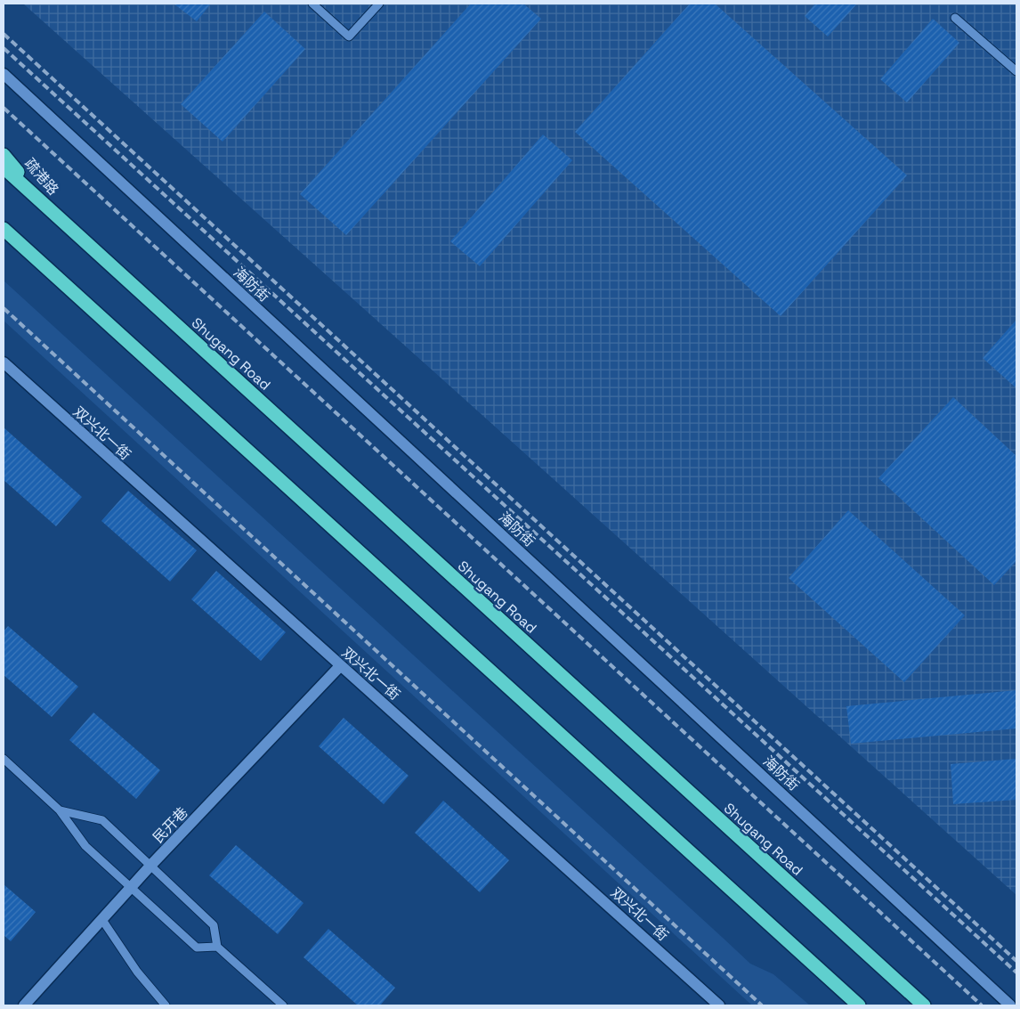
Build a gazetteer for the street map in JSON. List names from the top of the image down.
{
  "streets": {
    "highway": ["疏港路", "Shugang Road"],
    "street": ["海防街", "双兴北一街", "民开巷"]
  },
  "crossings": [
    ["疏港路", "Shugang Road"],
    ["双兴北一街", "民开巷"]
  ]
}
